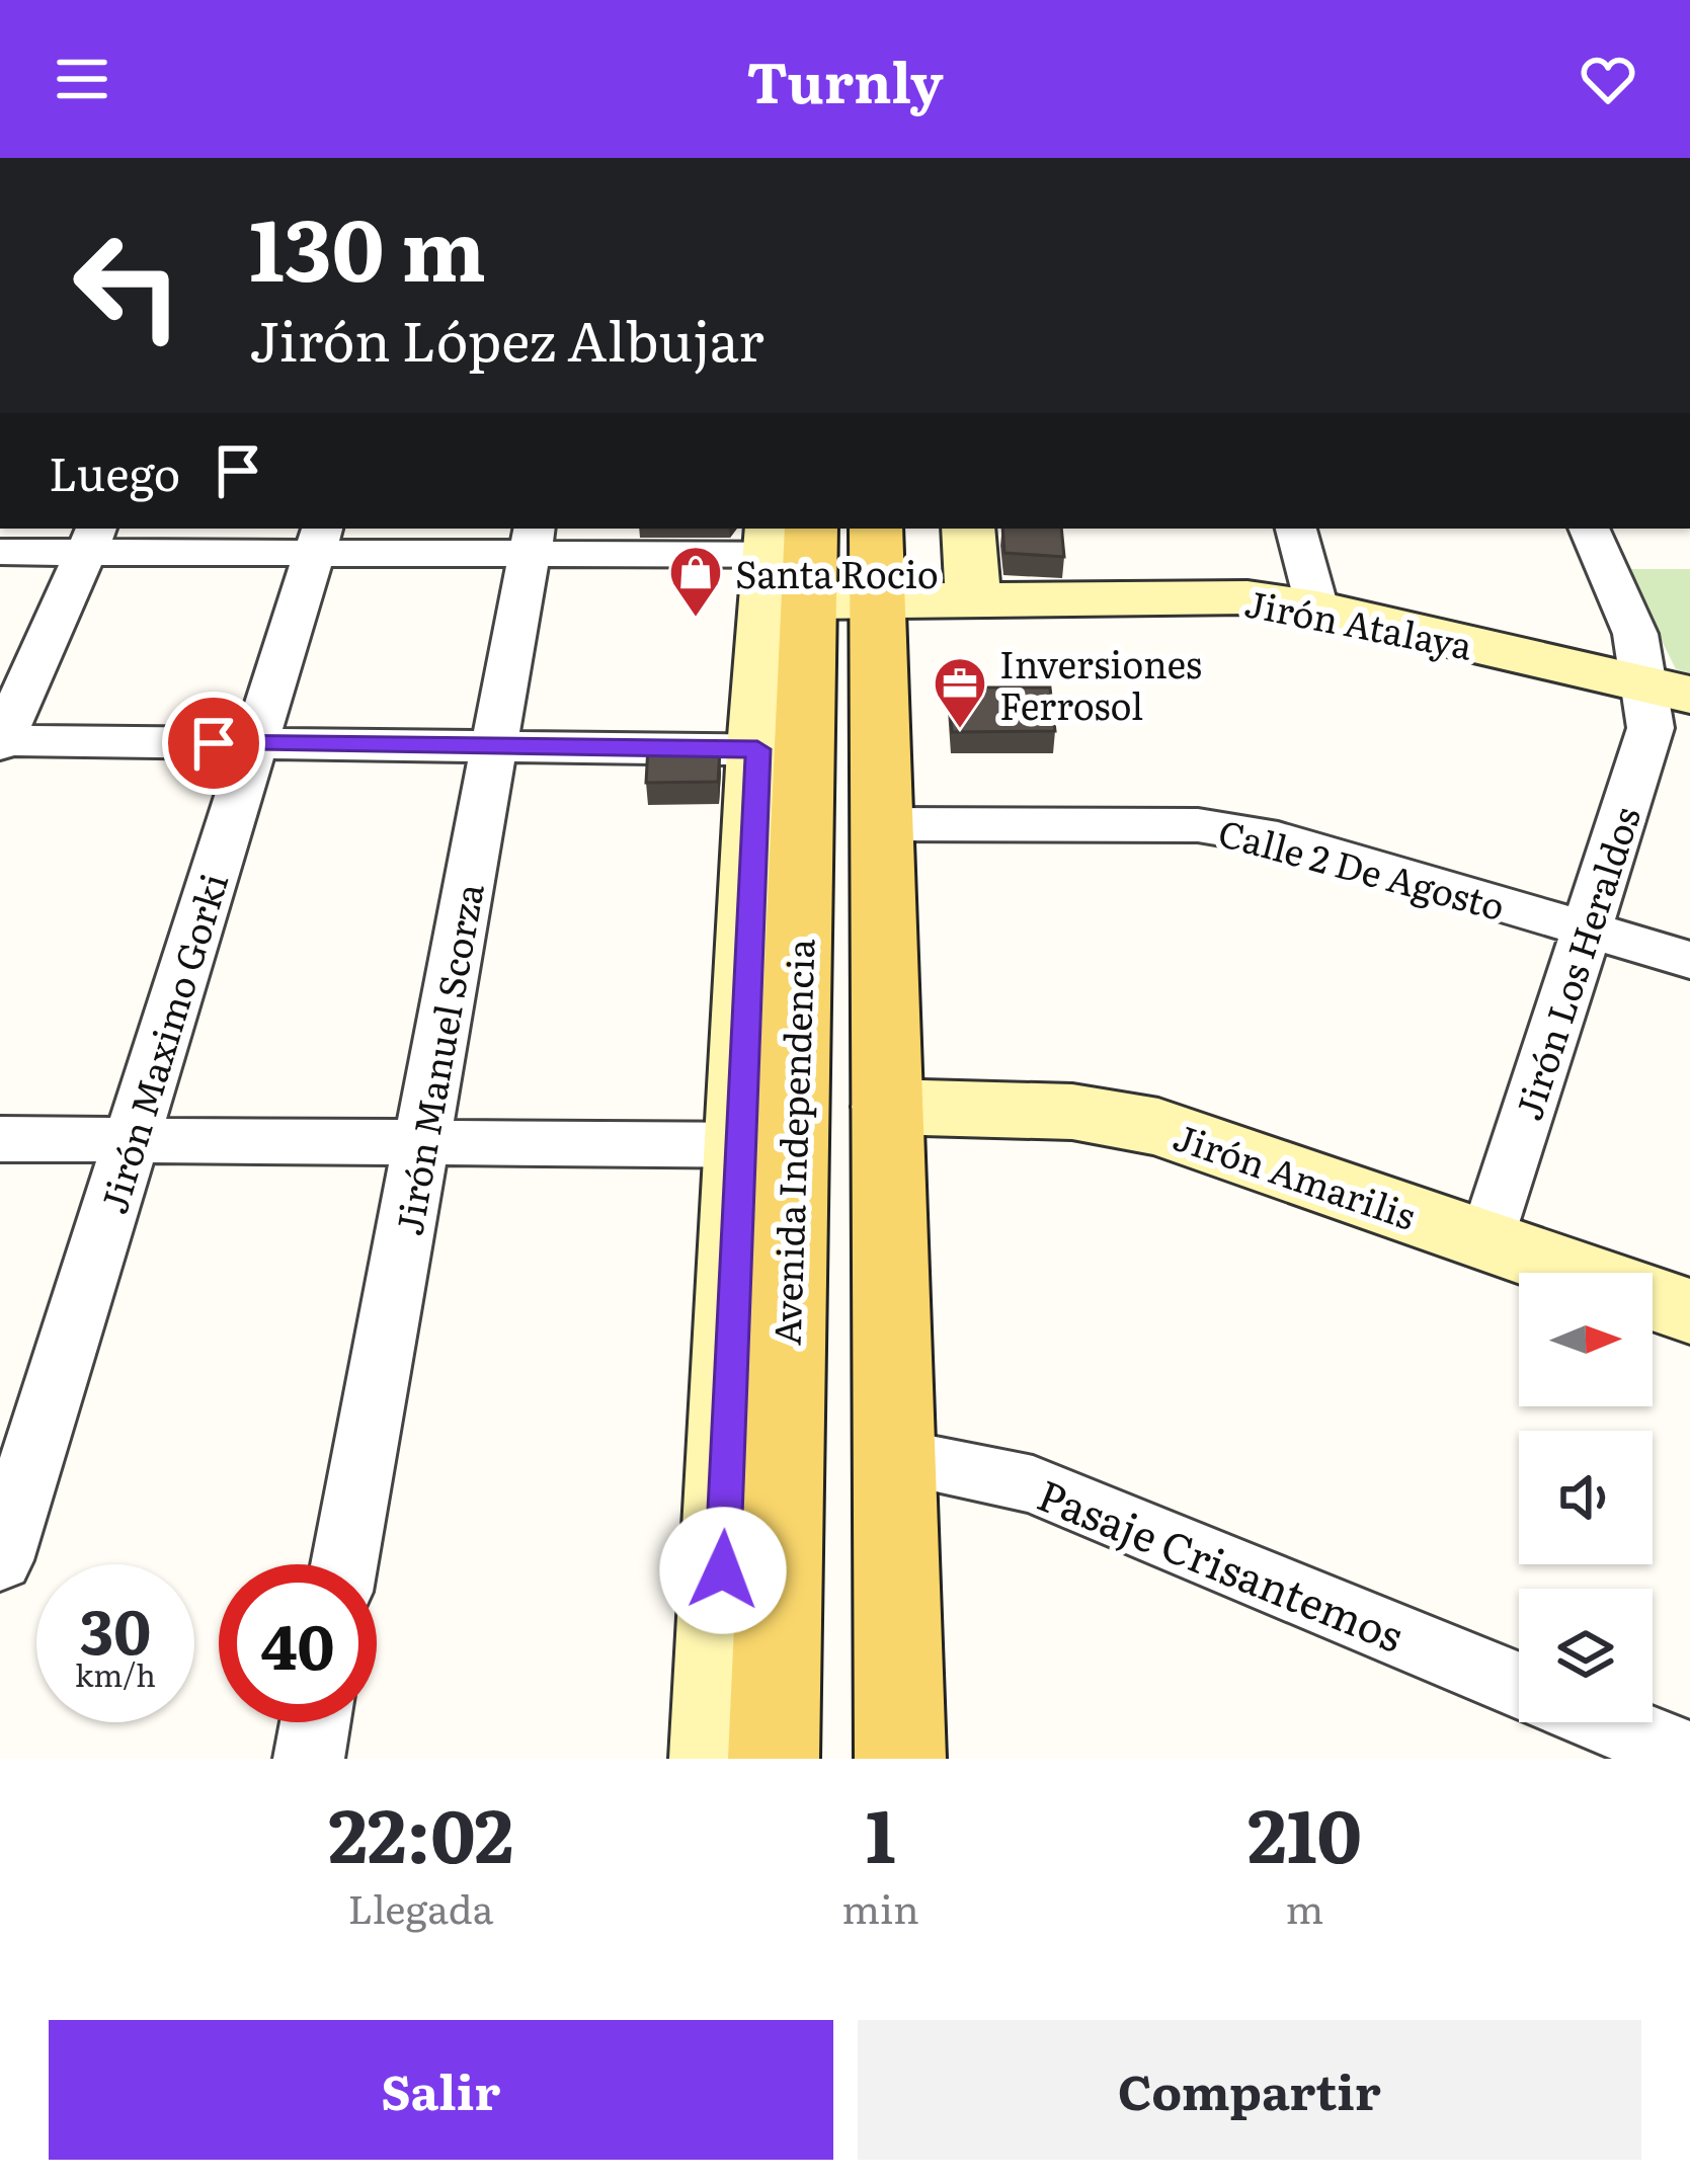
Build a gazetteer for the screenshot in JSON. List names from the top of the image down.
{
  "streets": {
    "main road": ["Avenida Independencia"],
    "street": [
      "Jirón Atalaya",
      "Calle 2 De Agosto",
      "Jirón Los Heraldos",
      "Jirón Maximo Gorki",
      "Jirón Manuel Scorza",
      "Jirón Amarilis",
      "Pasaje Crisantemos"
    ]
  },
  "crossings": [
    ["Jirón Atalaya", "Jirón Los Heraldos"],
    ["Jirón Atalaya", "Avenida Independencia"],
    ["Calle 2 De Agosto", "Jirón Los Heraldos"],
    ["Calle 2 De Agosto", "Avenida Independencia"],
    ["Jirón Los Heraldos", "Jirón Amarilis"],
    ["Avenida Independencia", "Jirón Amarilis"],
    ["Avenida Independencia", "Pasaje Crisantemos"]
  ],
  "places": {
    "shop": ["Santa Rocio"],
    "office": ["Inversiones Ferrosol"]
  },
  "north": "right",
  "page": {
    "header": "Turnly",
    "turn": ["130 m", "Jirón López Albujar"],
    "then": "Luego",
    "speed": "30 km/h",
    "limit": "40",
    "eta": [
      "22:02",
      "Llegada",
      "1",
      "min",
      "210",
      "m"
    ],
    "buttons": ["Salir", "Compartir"]
  }
}
